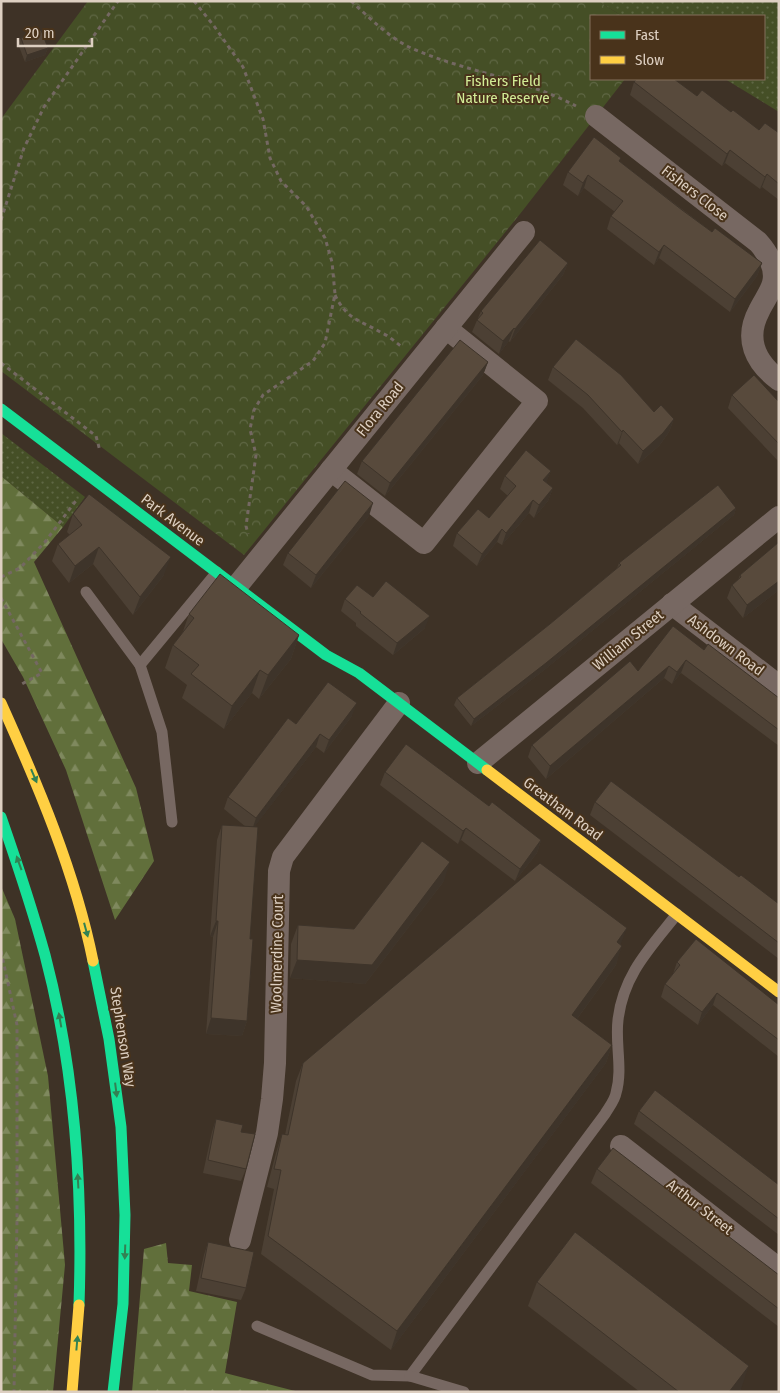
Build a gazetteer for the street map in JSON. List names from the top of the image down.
{
  "streets": {
    "main road": ["Park Avenue", "Greatham Road", "Stephenson Way"],
    "street": [
      "Fishers Close",
      "Flora Road",
      "William Street",
      "Ashdown Road",
      "Woolmerdine Court",
      "Arthur Street"
    ]
  },
  "crossings": [
    ["Flora Road", "Park Avenue"],
    ["Park Avenue", "Greatham Road"],
    ["William Street", "Ashdown Road"],
    ["William Street", "Greatham Road"],
    ["Greatham Road", "Woolmerdine Court"]
  ],
  "parks": ["Fishers Field Nature Reserve"],
  "legend": ["Fast", "Slow"],
  "scale_bar": "20 m"
}
